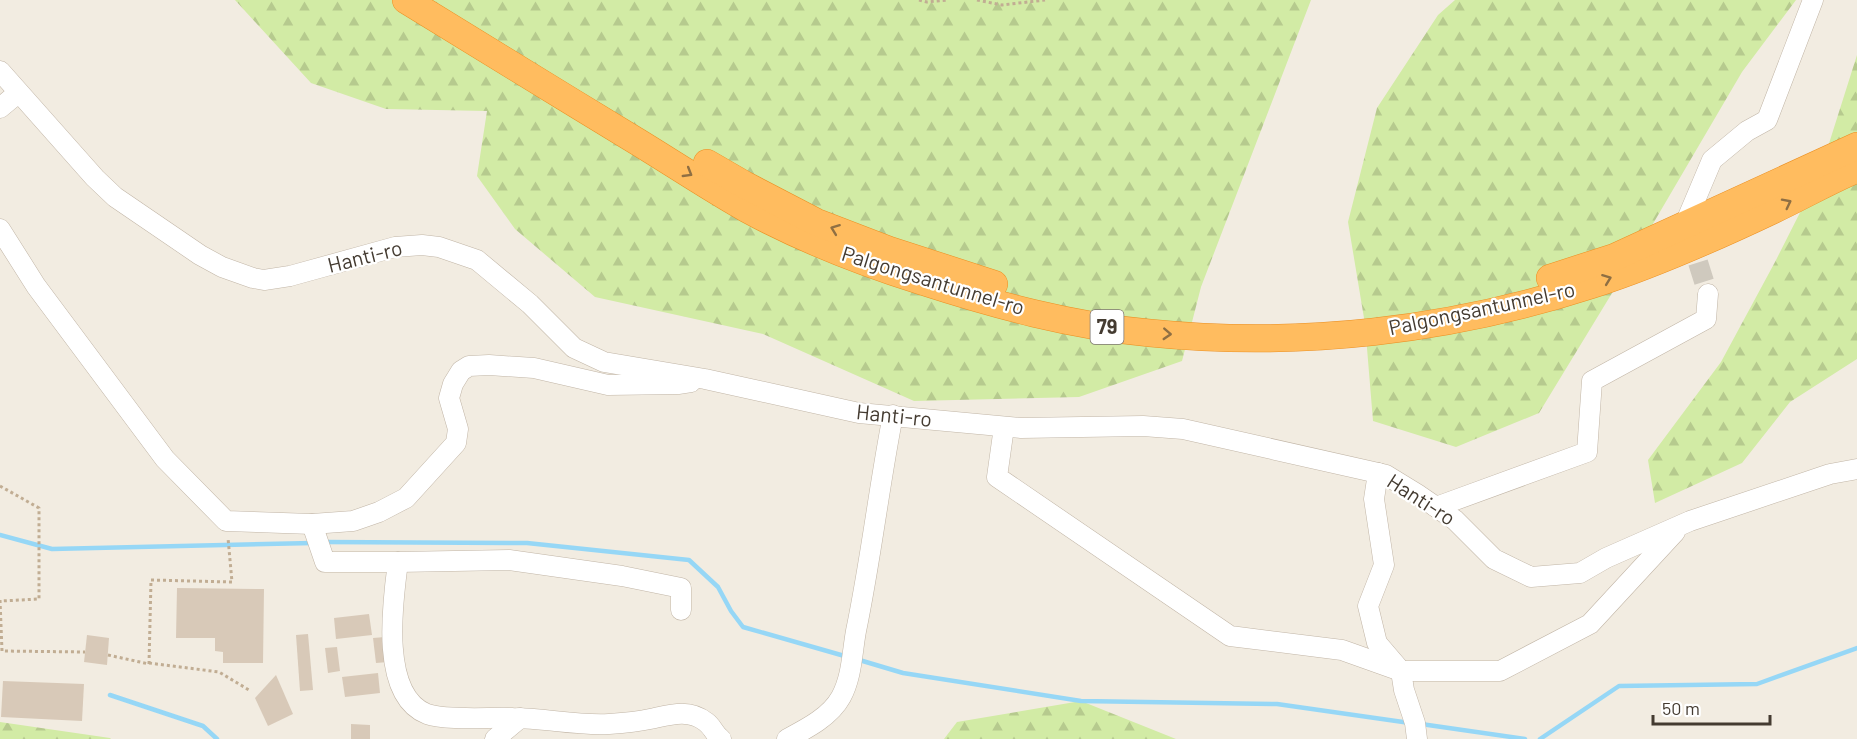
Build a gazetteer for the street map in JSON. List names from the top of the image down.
{
  "streets": {
    "highway": ["Palgongsantunnel-ro", "79"],
    "street": ["Hanti-ro"]
  },
  "scale_bar": "50 m"
}
